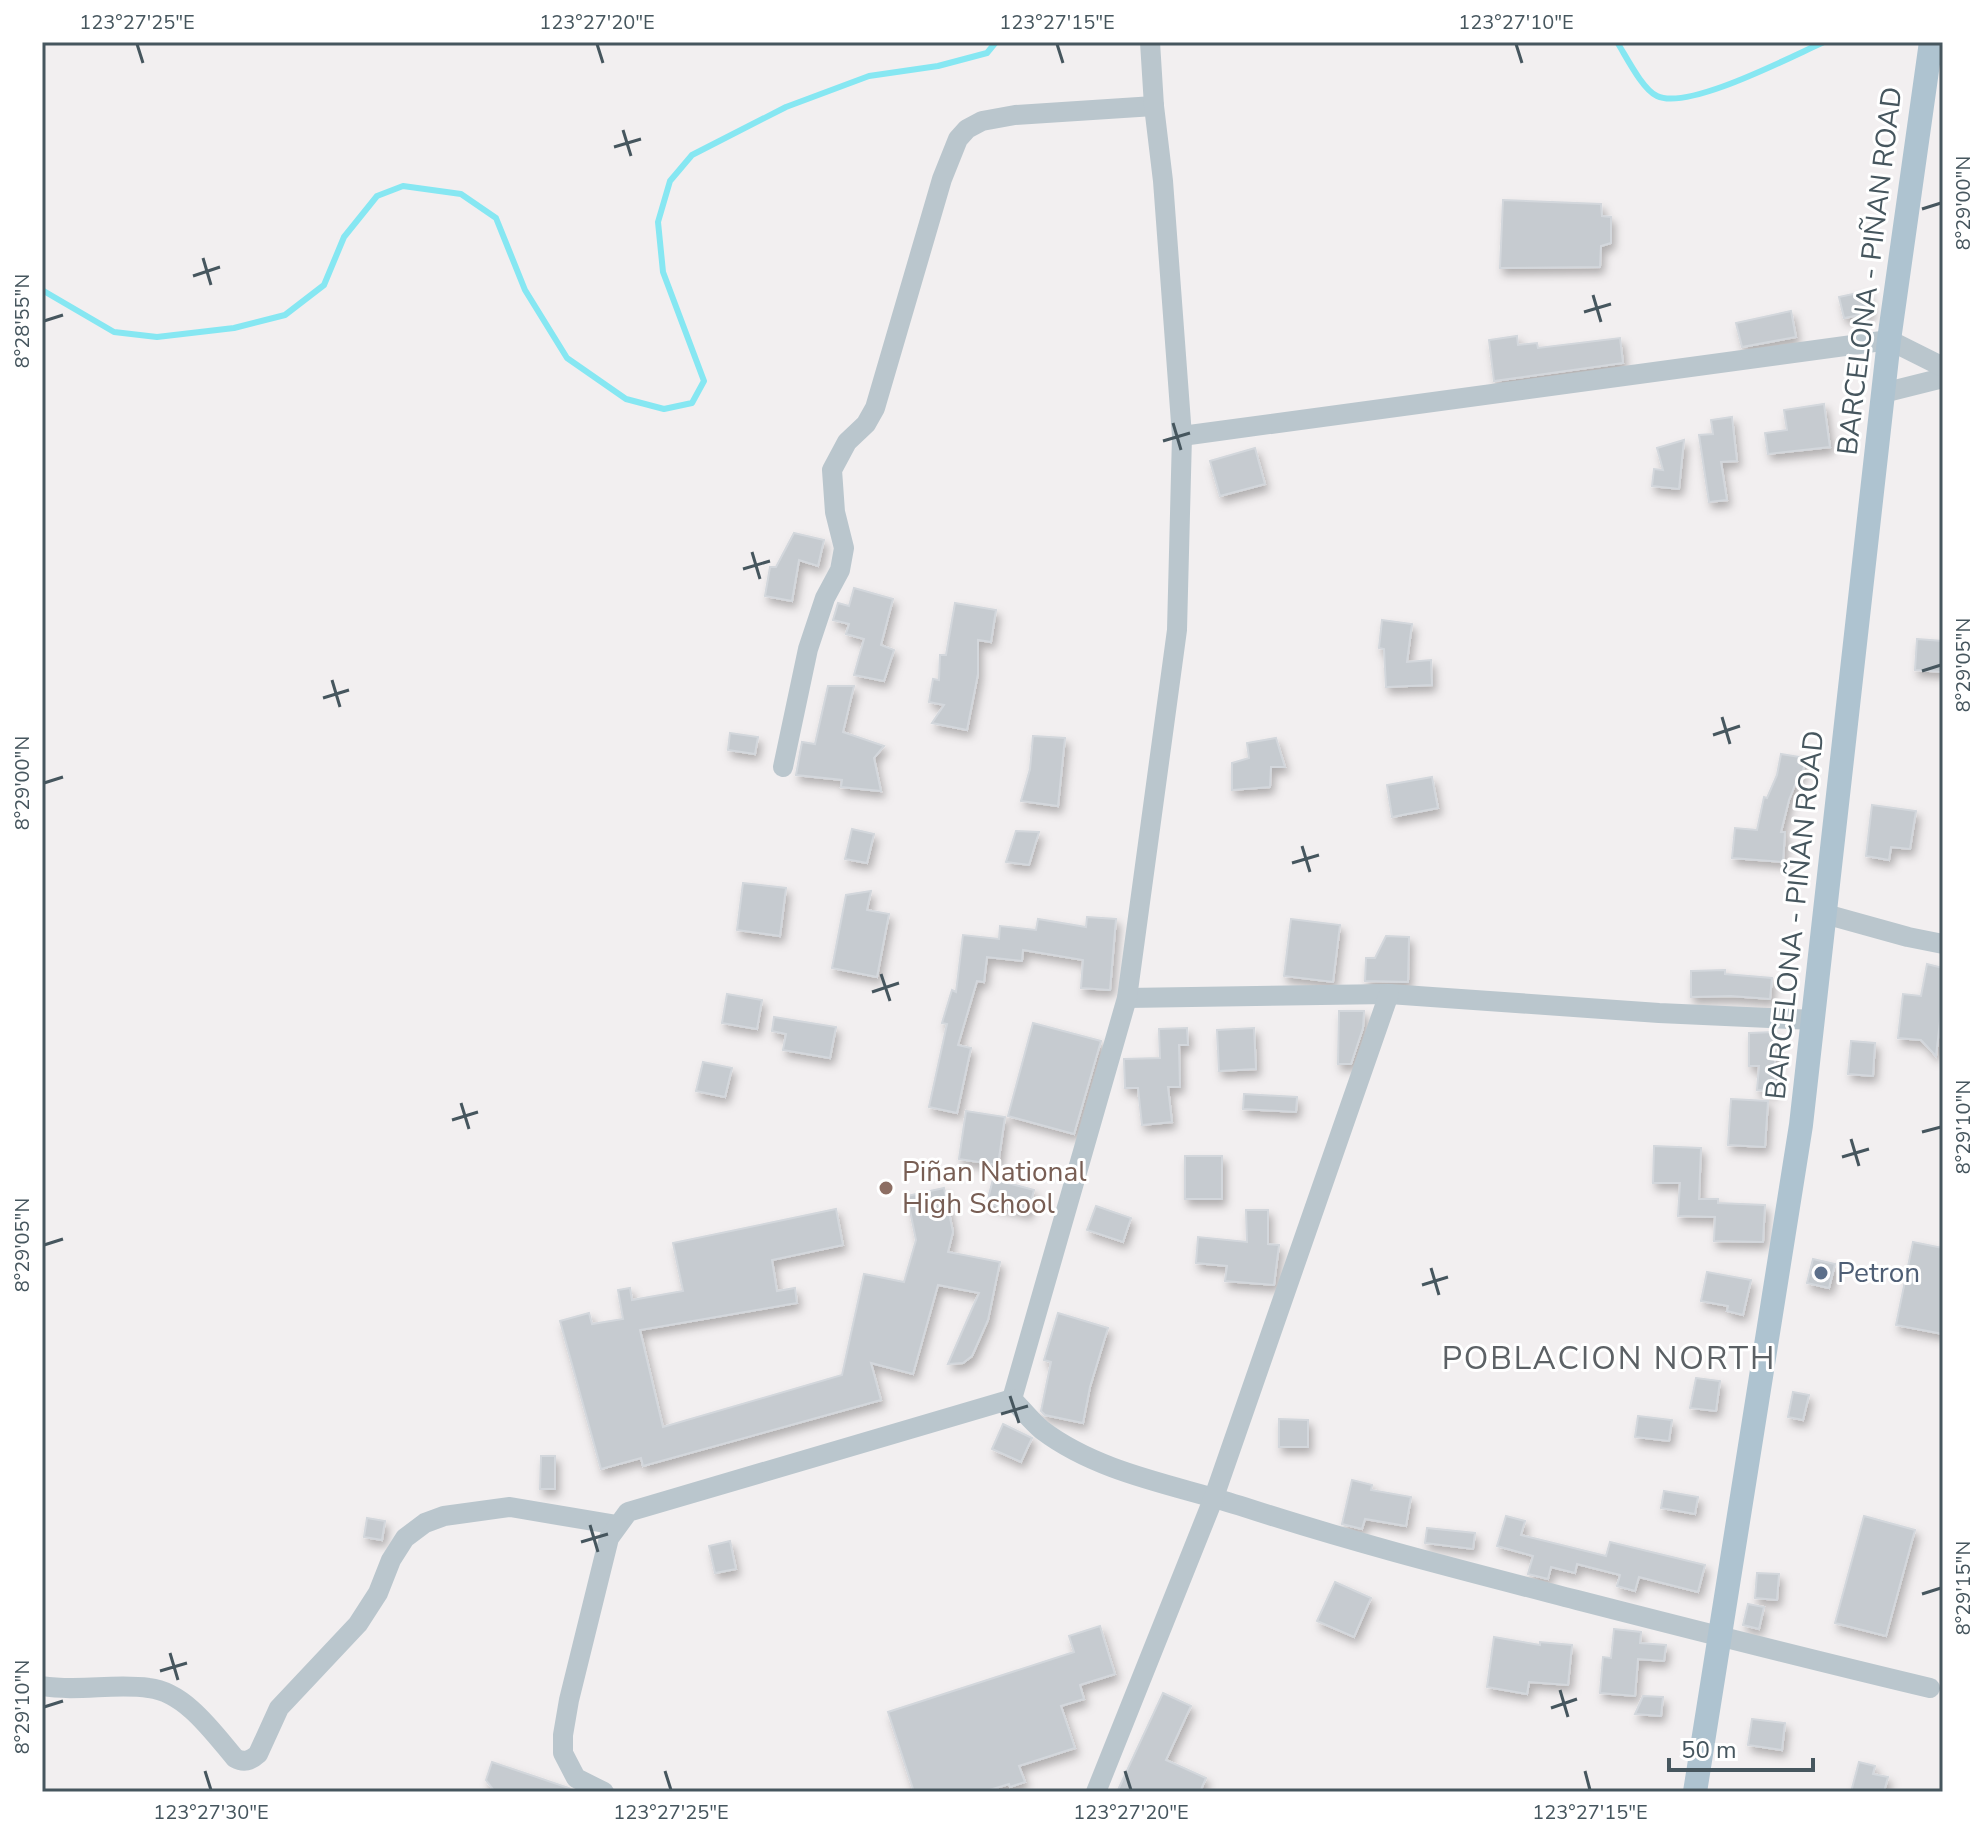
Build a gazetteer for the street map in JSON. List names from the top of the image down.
{
  "streets": {
    "main road": ["BARCELONA - PIÑAN ROAD"]
  },
  "districts": ["POBLACION NORTH"],
  "places": ["Piñan National High School", "Petron"],
  "scale_bar": "50 m",
  "coordinates": [
    "123°27'25\"E",
    "123°27'20\"E",
    "123°27'15\"E",
    "123°27'10\"E",
    "8°29'00\"N",
    "8°28'55\"N",
    "8°29'05\"N",
    "8°29'10\"N",
    "8°29'15\"N",
    "123°27'30\"E"
  ]
}
